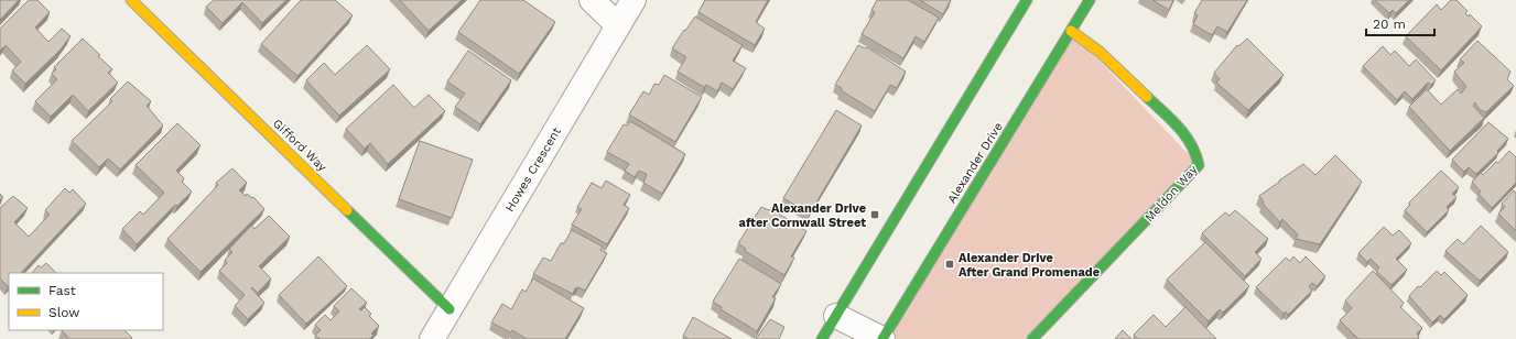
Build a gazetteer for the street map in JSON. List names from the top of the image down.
{
  "streets": {
    "street": [
      "Gifford Way",
      "Alexander Drive",
      "Howes Crescent",
      "Meldon Way"
    ]
  },
  "crossings": [
    ["Gifford Way", "Howes Crescent"],
    ["Alexander Drive", "Meldon Way"]
  ],
  "places": {
    "transit": ["Alexander Drive after Cornwall Street", "Alexander Drive After Grand Promenade"]
  },
  "legend": ["Fast", "Slow"],
  "scale_bar": "20 m"
}
